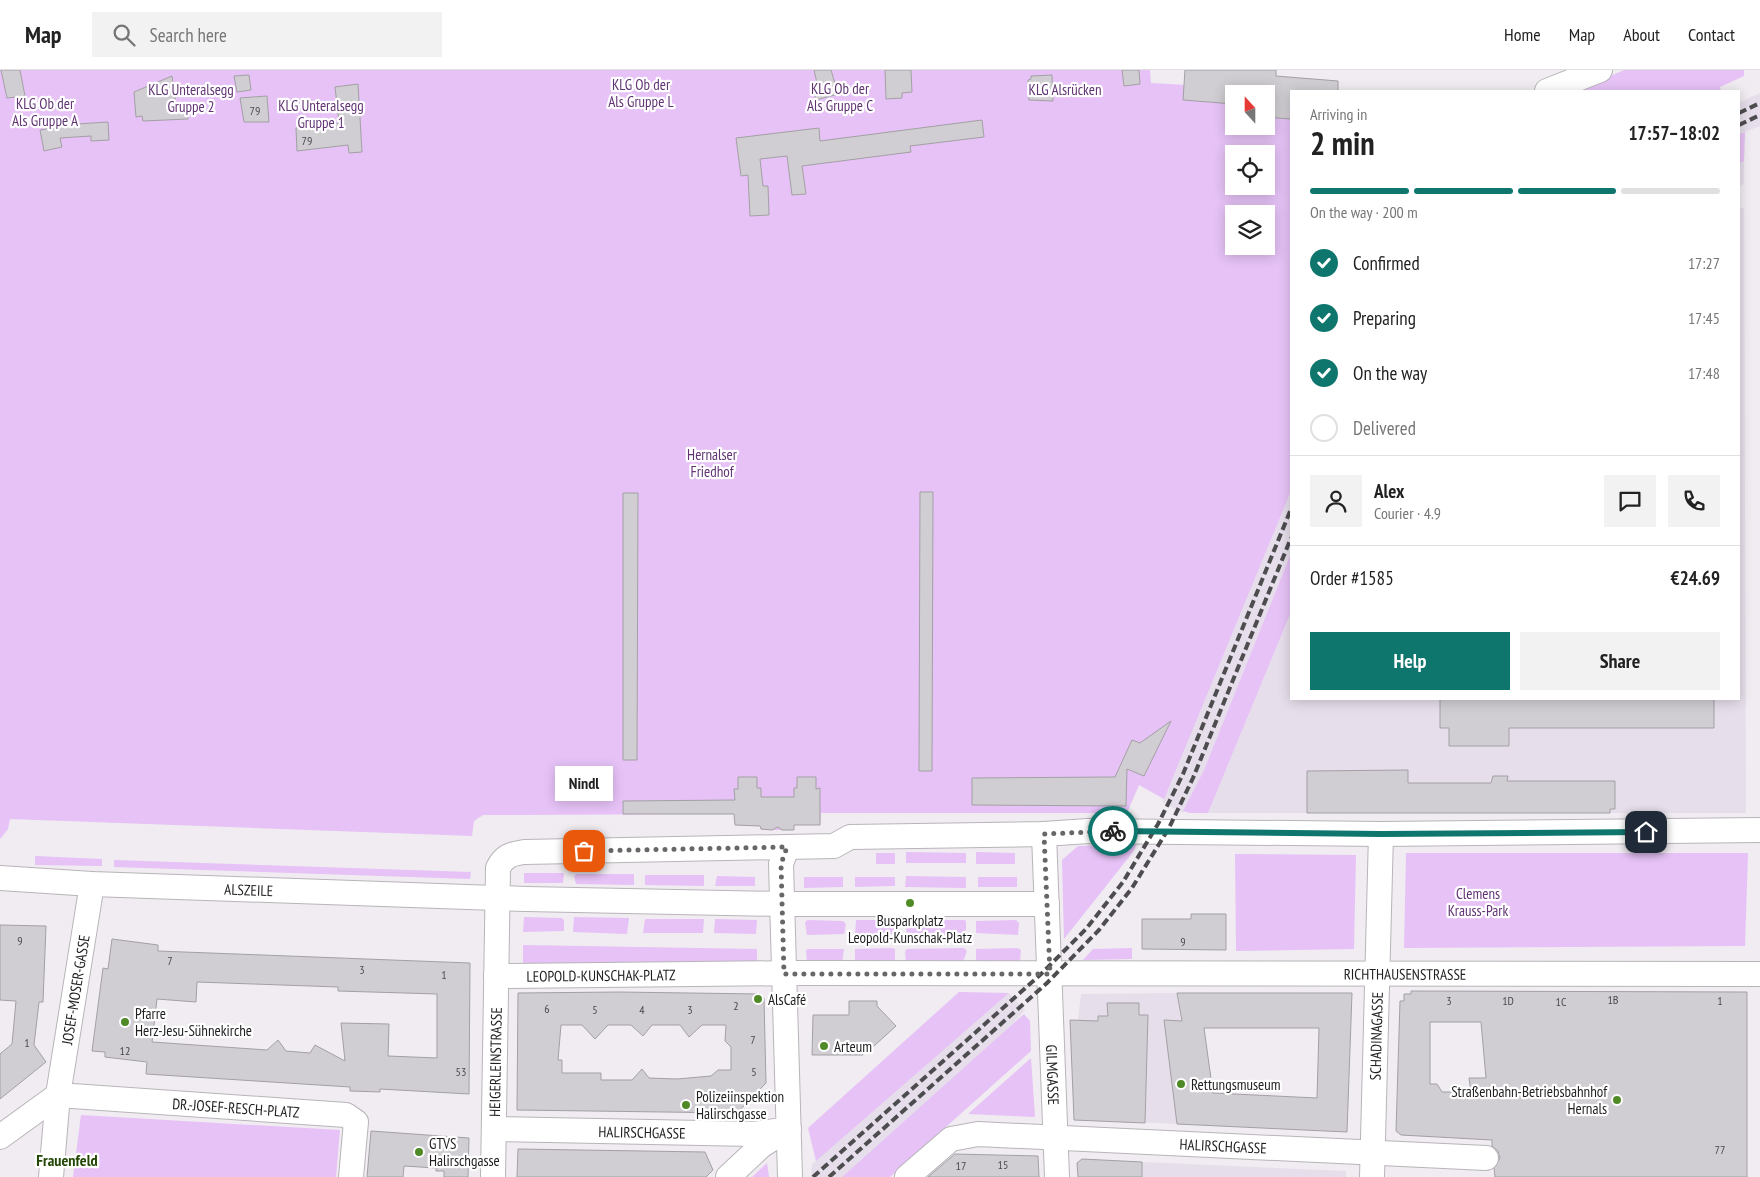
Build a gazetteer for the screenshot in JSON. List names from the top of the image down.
{
  "streets": {
    "street": [
      "ALSZEILE",
      "RICHTHAUSENSTRASSE",
      "LEOPOLD-KUNSCHAK-PLATZ",
      "JOSEF-MOSER-GASSE",
      "SCHADINAGASSE",
      "HEIGERLEINSTRASSE",
      "GILMGASSE",
      "DR.-JOSEF-RESCH-PLATZ",
      "HALIRSCHGASSE"
    ]
  },
  "crossings": [
    ["ALSZEILE", "JOSEF-MOSER-GASSE"],
    ["RICHTHAUSENSTRASSE", "LEOPOLD-KUNSCHAK-PLATZ"],
    ["RICHTHAUSENSTRASSE", "SCHADINAGASSE"],
    ["RICHTHAUSENSTRASSE", "GILMGASSE"],
    ["LEOPOLD-KUNSCHAK-PLATZ", "HEIGERLEINSTRASSE"],
    ["LEOPOLD-KUNSCHAK-PLATZ", "GILMGASSE"],
    ["JOSEF-MOSER-GASSE", "DR.-JOSEF-RESCH-PLATZ"],
    ["SCHADINAGASSE", "HALIRSCHGASSE"],
    ["HEIGERLEINSTRASSE", "HALIRSCHGASSE"],
    ["GILMGASSE", "HALIRSCHGASSE"]
  ],
  "districts": ["Frauenfeld"],
  "parks": [
    "KLG Ob der Als Gruppe L",
    "KLG Ob der Als Gruppe C",
    "KLG Unteralsegg Gruppe 2",
    "KLG Alsrücken",
    "KLG Ob der Als Gruppe A",
    "KLG Unteralsegg Gruppe 1",
    "Hernalser Friedhof",
    "Clemens Krauss-Park"
  ],
  "places": [
    "Nindl",
    "Busparkplatz Leopold-Kunschak-Platz",
    "AlsCafé",
    "Pfarre Herz-Jesu-Sühnekirche",
    "Arteum",
    "Rettungsmuseum",
    "Straßenbahn-Betriebsbahnhof Hernals",
    "Polizeiinspektion Halirschgasse",
    "GTVS Halirschgasse"
  ],
  "house_numbers": [
    "79",
    "79",
    "9",
    "9",
    "7",
    "3",
    "1",
    "1B",
    "3",
    "1D",
    "1",
    "1C",
    "2",
    "6",
    "5",
    "4",
    "3",
    "7",
    "1",
    "12",
    "53",
    "5",
    "77",
    "15",
    "17"
  ],
  "north": "top",
  "page": {
    "header": "Map",
    "search": "Search here",
    "nav": [
      "Home",
      "Map",
      "About",
      "Contact"
    ],
    "heading": ["2 min", "Arriving in", "17:57–18:02"],
    "panel": [
      "Alex",
      "Courier · 4.9",
      "Order #1585",
      "€24.69"
    ],
    "bar": "On the way · 200 m",
    "list": [
      ["Confirmed", "17:27"],
      ["Preparing", "17:45"],
      ["On the way", "17:48"],
      "Delivered"
    ],
    "buttons": ["Help", "Share"],
    "bubble": "Nindl"
  }
}
